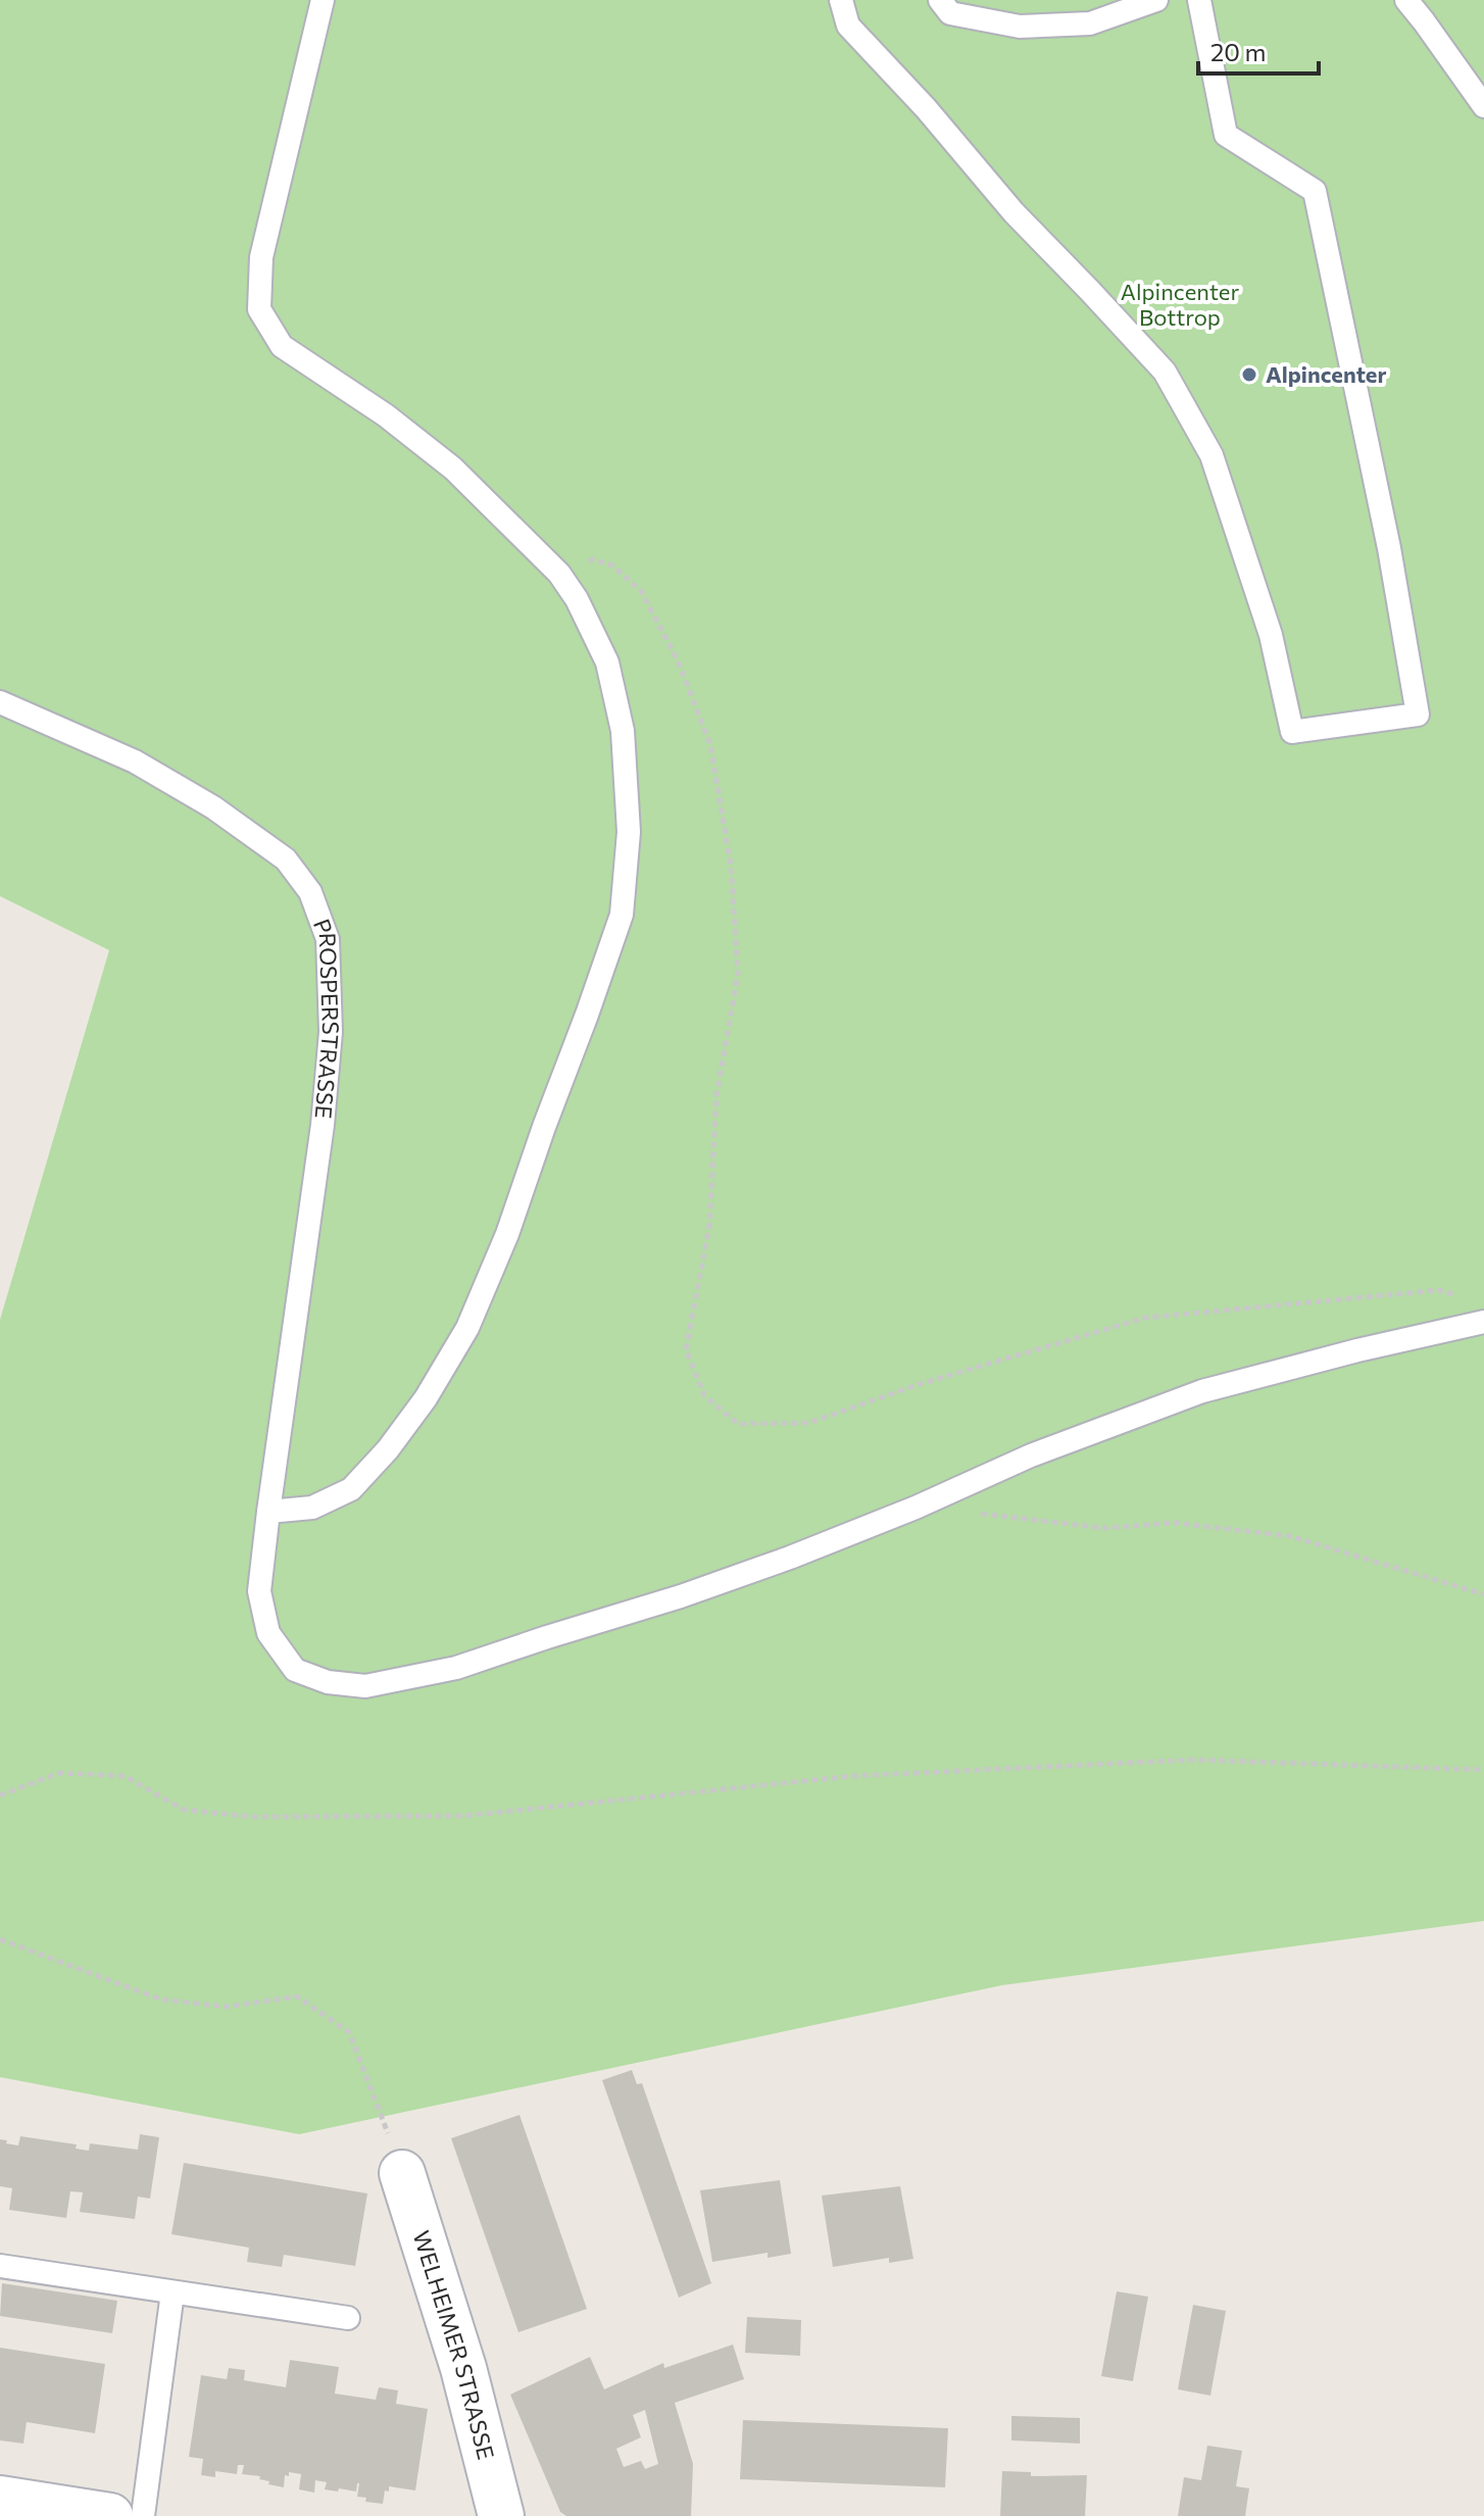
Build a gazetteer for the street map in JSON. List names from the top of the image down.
{
  "streets": {
    "street": ["WELHEIMER STRASSE"],
    "lane": ["PROSPERSTRASSE"]
  },
  "parks": ["Alpincenter Bottrop"],
  "places": ["Alpincenter"],
  "scale_bar": "20 m"
}
